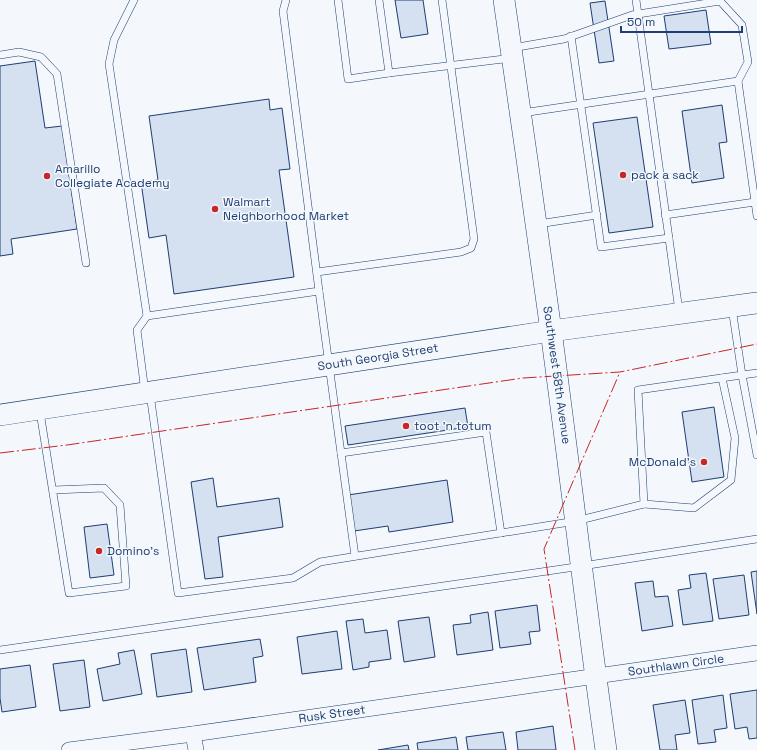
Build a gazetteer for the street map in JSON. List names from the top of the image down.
{
  "streets": {
    "main road": ["South Georgia Street", "Southwest 58th Avenue"],
    "street": ["Southlawn Circle", "Rusk Street"]
  },
  "crossings": [
    ["South Georgia Street", "Southwest 58th Avenue"],
    ["Southwest 58th Avenue", "Southlawn Circle"],
    ["Southwest 58th Avenue", "Rusk Street"],
    ["Southlawn Circle", "Rusk Street"]
  ],
  "places": [
    "pack a sack",
    "Amarillo Collegiate Academy",
    "Walmart Neighborhood Market",
    "toot 'n totum",
    "McDonald's",
    "Domino's"
  ],
  "scale_bar": "50 m"
}
